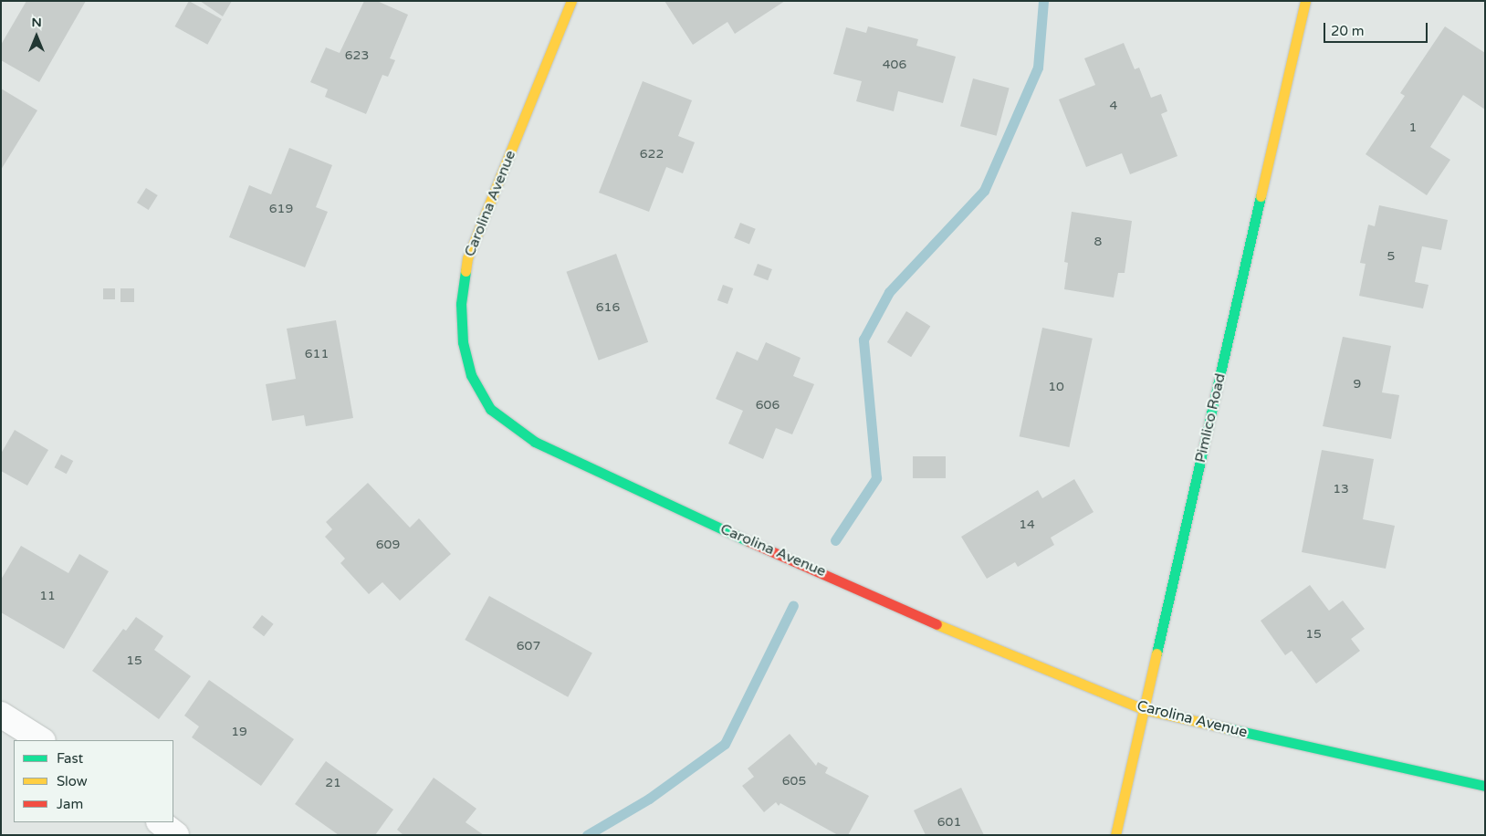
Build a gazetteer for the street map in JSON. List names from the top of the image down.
{
  "streets": {
    "street": ["Carolina Avenue", "Pimlico Road"]
  },
  "crossings": [
    ["Carolina Avenue", "Pimlico Road"]
  ],
  "house_numbers": [
    "623",
    "406",
    "4",
    "1",
    "622",
    "619",
    "8",
    "5",
    "616",
    "611",
    "9",
    "10",
    "606",
    "13",
    "14",
    "609",
    "11",
    "15",
    "607",
    "15",
    "19",
    "605",
    "21",
    "601"
  ],
  "legend": ["Fast", "Slow", "Jam"],
  "scale_bar": "20 m",
  "north": "top"
}
